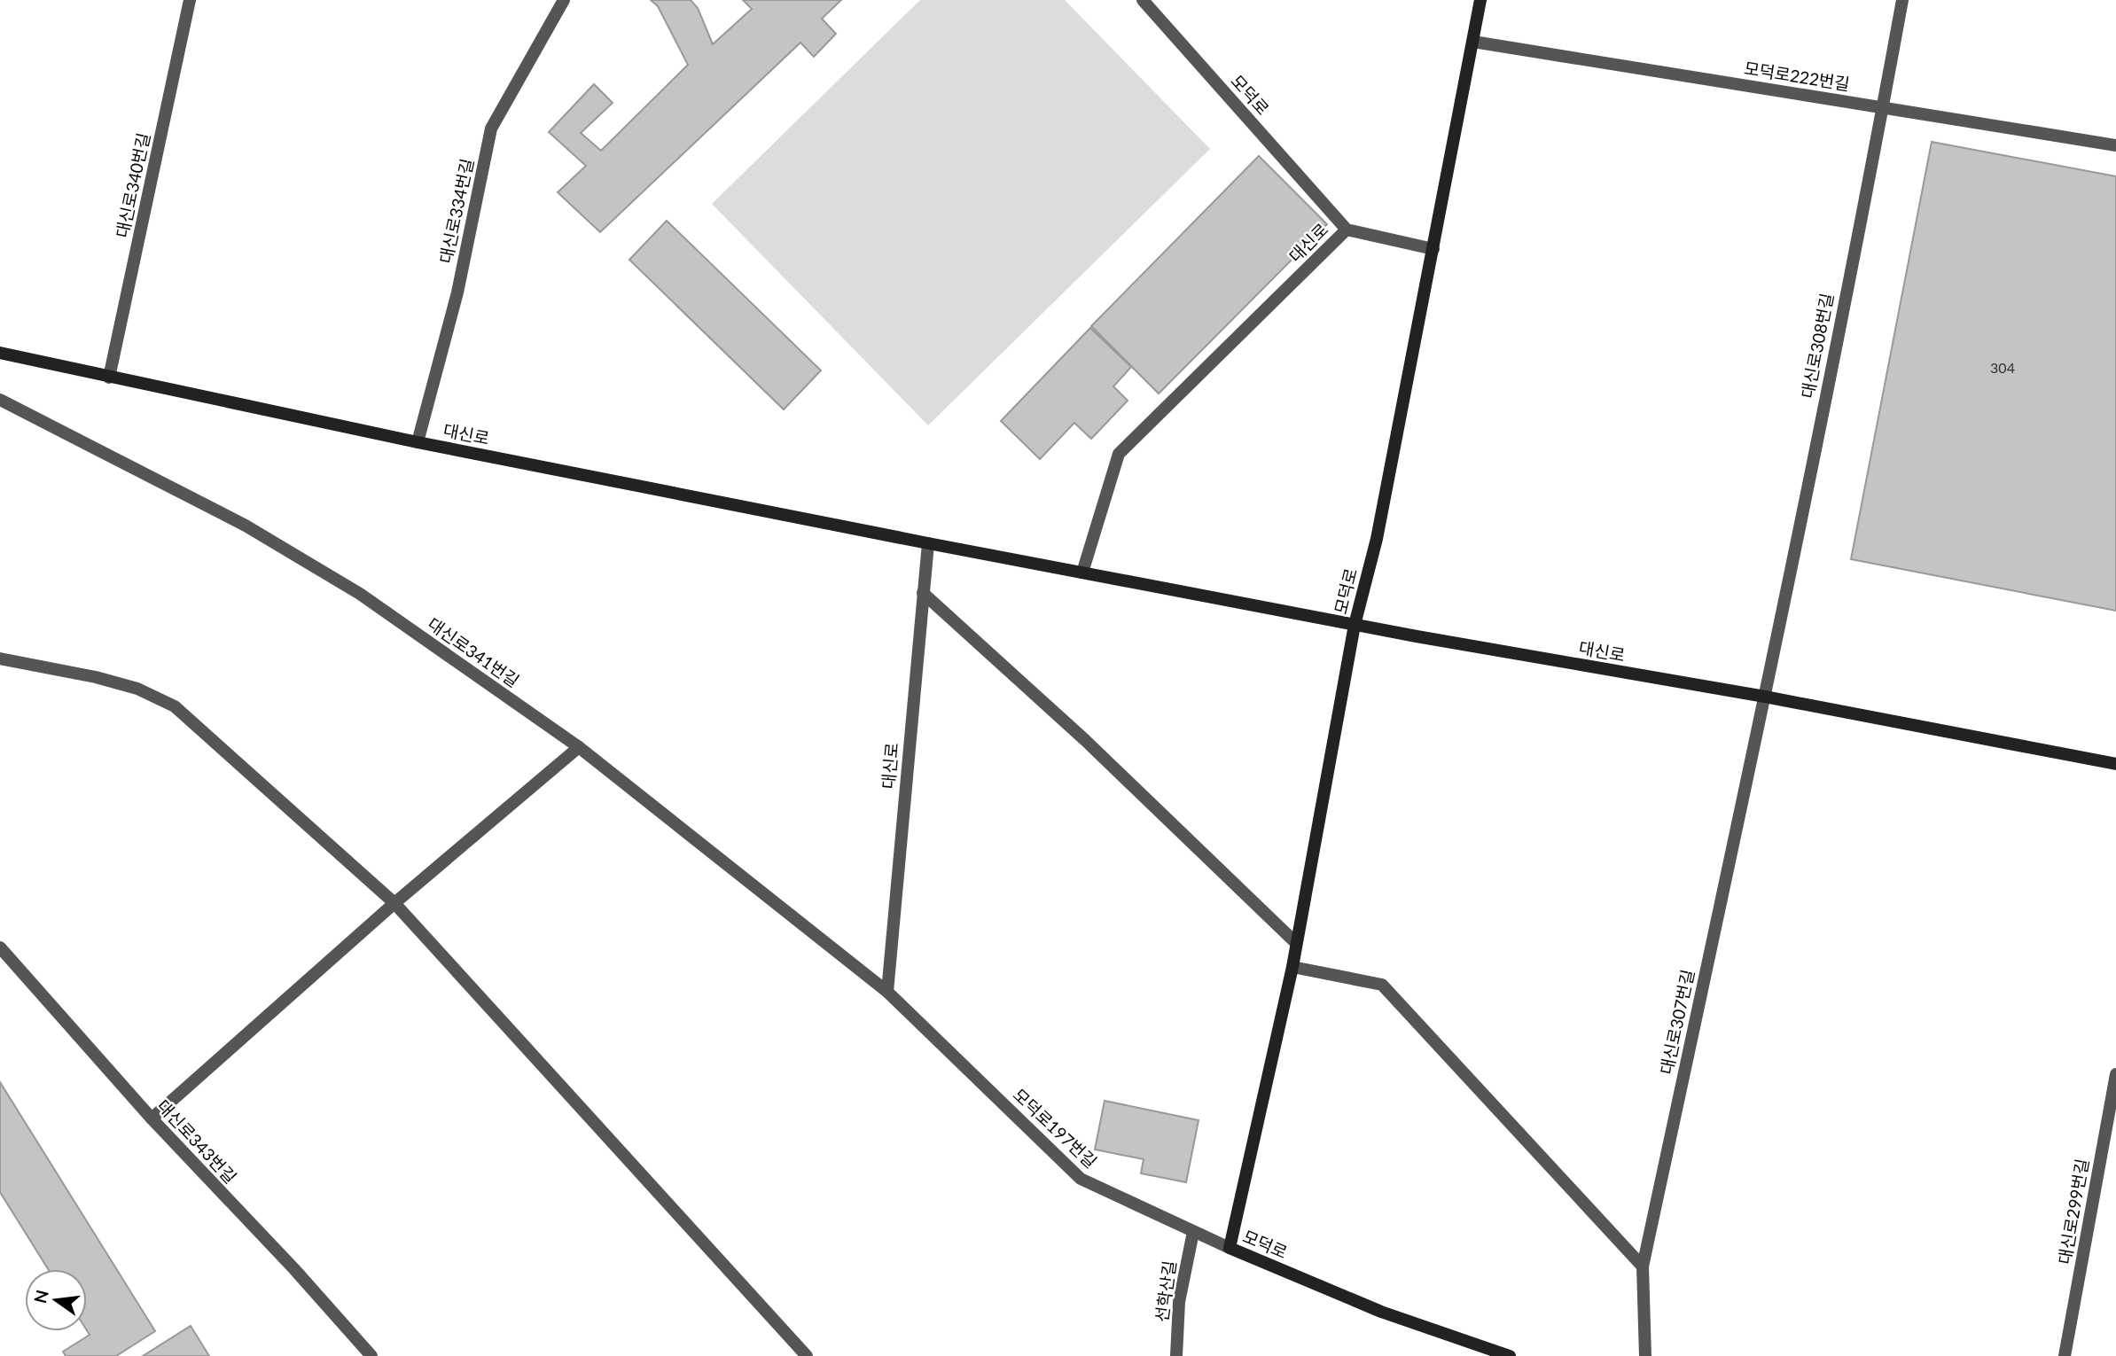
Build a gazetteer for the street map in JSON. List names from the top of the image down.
{
  "streets": {
    "street": [
      "모덕로222번길",
      "모덕로",
      "대신로340번길",
      "대신로334번길",
      "대신로",
      "대신로308번길",
      "대신로341번길",
      "대신로307번길",
      "모덕로197번길",
      "대신로343번길",
      "대신로299번길",
      "선학산길"
    ]
  },
  "crossings": [
    ["모덕로222번길", "모덕로"],
    ["모덕로222번길", "대신로308번길"],
    ["모덕로", "대신로"],
    ["모덕로", "모덕로197번길"],
    ["대신로340번길", "대신로"],
    ["대신로334번길", "대신로"],
    ["대신로", "대신로308번길"],
    ["대신로", "대신로341번길"],
    ["대신로", "대신로307번길"],
    ["대신로", "모덕로197번길"],
    ["대신로308번길", "대신로307번길"],
    ["대신로341번길", "모덕로197번길"],
    ["모덕로197번길", "선학산길"]
  ],
  "house_numbers": ["304"],
  "north": "left"
}
